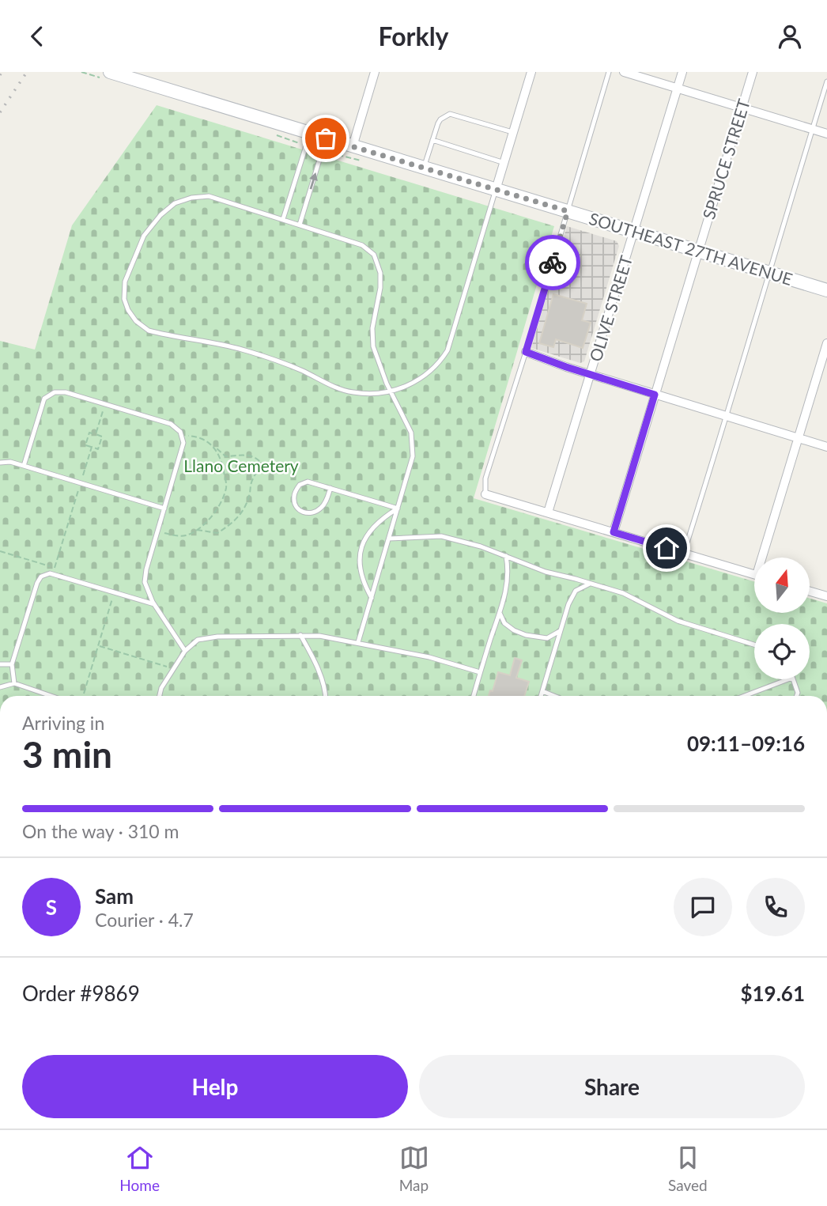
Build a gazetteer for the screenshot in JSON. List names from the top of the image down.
{
  "streets": {
    "main road": ["SOUTHEAST 27TH AVENUE"],
    "street": ["SPRUCE STREET", "OLIVE STREET"]
  },
  "crossings": [
    ["SPRUCE STREET", "SOUTHEAST 27TH AVENUE"],
    ["SOUTHEAST 27TH AVENUE", "OLIVE STREET"]
  ],
  "parks": ["Llano Cemetery"],
  "north": "top",
  "page": {
    "header": "Forkly",
    "heading": ["3 min", "Arriving in", "09:11–09:16"],
    "panel": [
      "Sam",
      "Courier · 4.7",
      "Order #9869",
      "$19.61"
    ],
    "bar": "On the way · 310 m",
    "round": "S",
    "buttons": ["Help", "Share"],
    "tabs": ["Home", "Map", "Saved"]
  }
}
